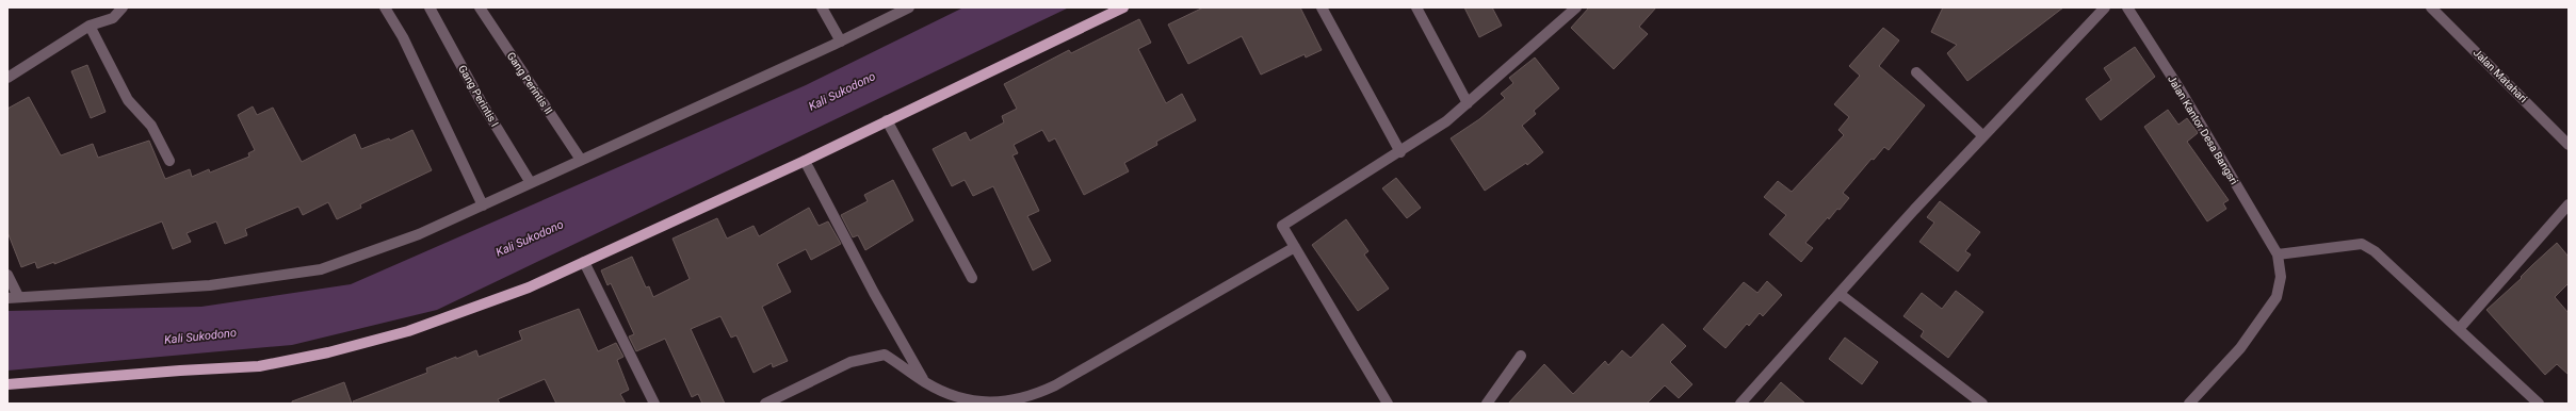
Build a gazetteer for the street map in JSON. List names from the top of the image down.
{
  "streets": {
    "street": [
      "Jalan Matahari",
      "Gang Perintis II",
      "Gang Perintis I",
      "Jalan Kantor Desa Bangsri"
    ]
  },
  "water": ["Kali Sukodono"]
}
